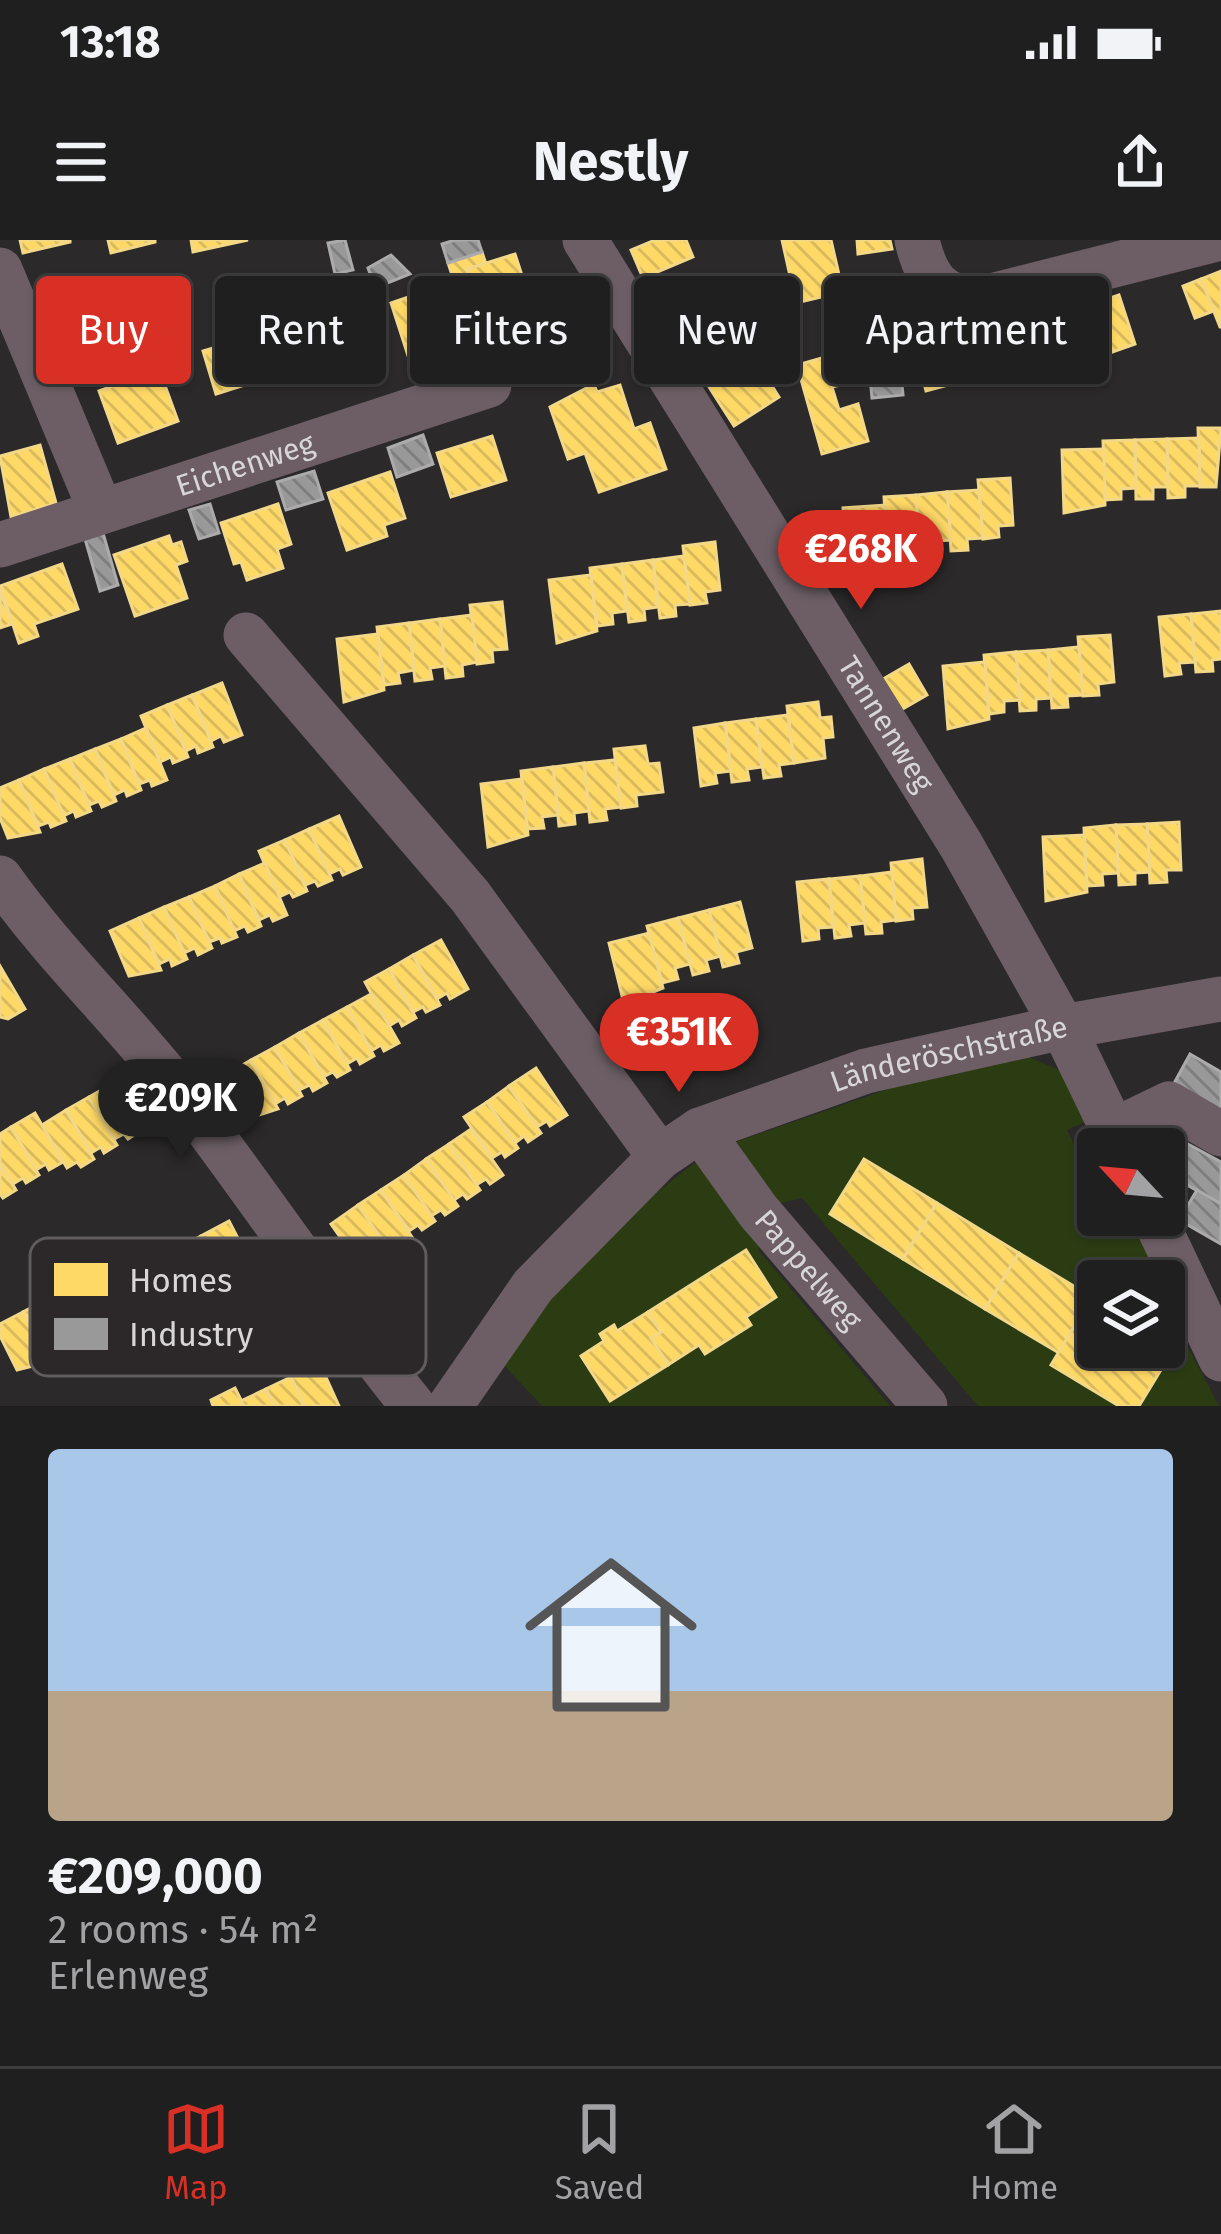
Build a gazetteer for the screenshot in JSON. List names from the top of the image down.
{
  "streets": {
    "street": [
      "Eichenweg",
      "Tannenweg",
      "Länderöschstraße",
      "Pappelweg"
    ]
  },
  "crossings": [
    ["Tannenweg", "Länderöschstraße"],
    ["Länderöschstraße", "Pappelweg"]
  ],
  "legend": ["Homes", "Industry"],
  "north": "top left",
  "page": {
    "status": "13:18",
    "header": "Nestly",
    "chip": [
      "Buy",
      "Rent",
      "Filters",
      "New",
      "Apartment"
    ],
    "price": ["€268K", "€351K", "€209K"],
    "list": [
      {
        "name": "€209,000",
        "note": "2 rooms · 54 m² · Erlenweg"
      }
    ],
    "tabs": ["Map", "Saved", "Home"]
  }
}
